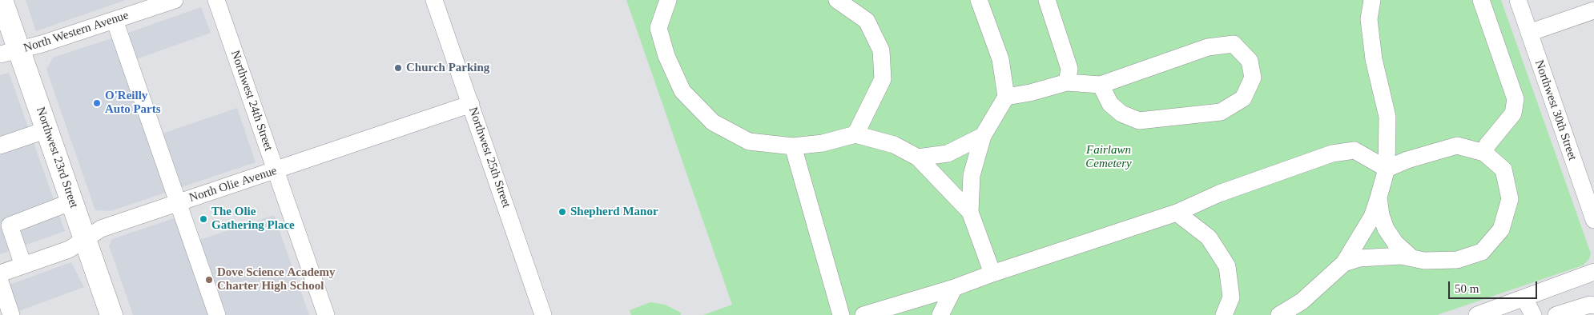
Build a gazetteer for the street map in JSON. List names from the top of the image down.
{
  "streets": {
    "main road": ["Northwest 23rd Street"],
    "street": [
      "North Western Avenue",
      "Northwest 24th Street",
      "Northwest 30th Street",
      "Northwest 25th Street",
      "North Olie Avenue"
    ]
  },
  "crossings": [
    ["North Western Avenue", "Northwest 23rd Street"],
    ["Northwest 24th Street", "North Olie Avenue"],
    ["Northwest 23rd Street", "North Olie Avenue"],
    ["Northwest 25th Street", "North Olie Avenue"]
  ],
  "parks": ["Fairlawn Cemetery"],
  "places": [
    "Church Parking",
    "O'Reilly Auto Parts",
    "Shepherd Manor",
    "The Olie Gathering Place",
    "Dove Science Academy Charter High School"
  ],
  "scale_bar": "50 m"
}
